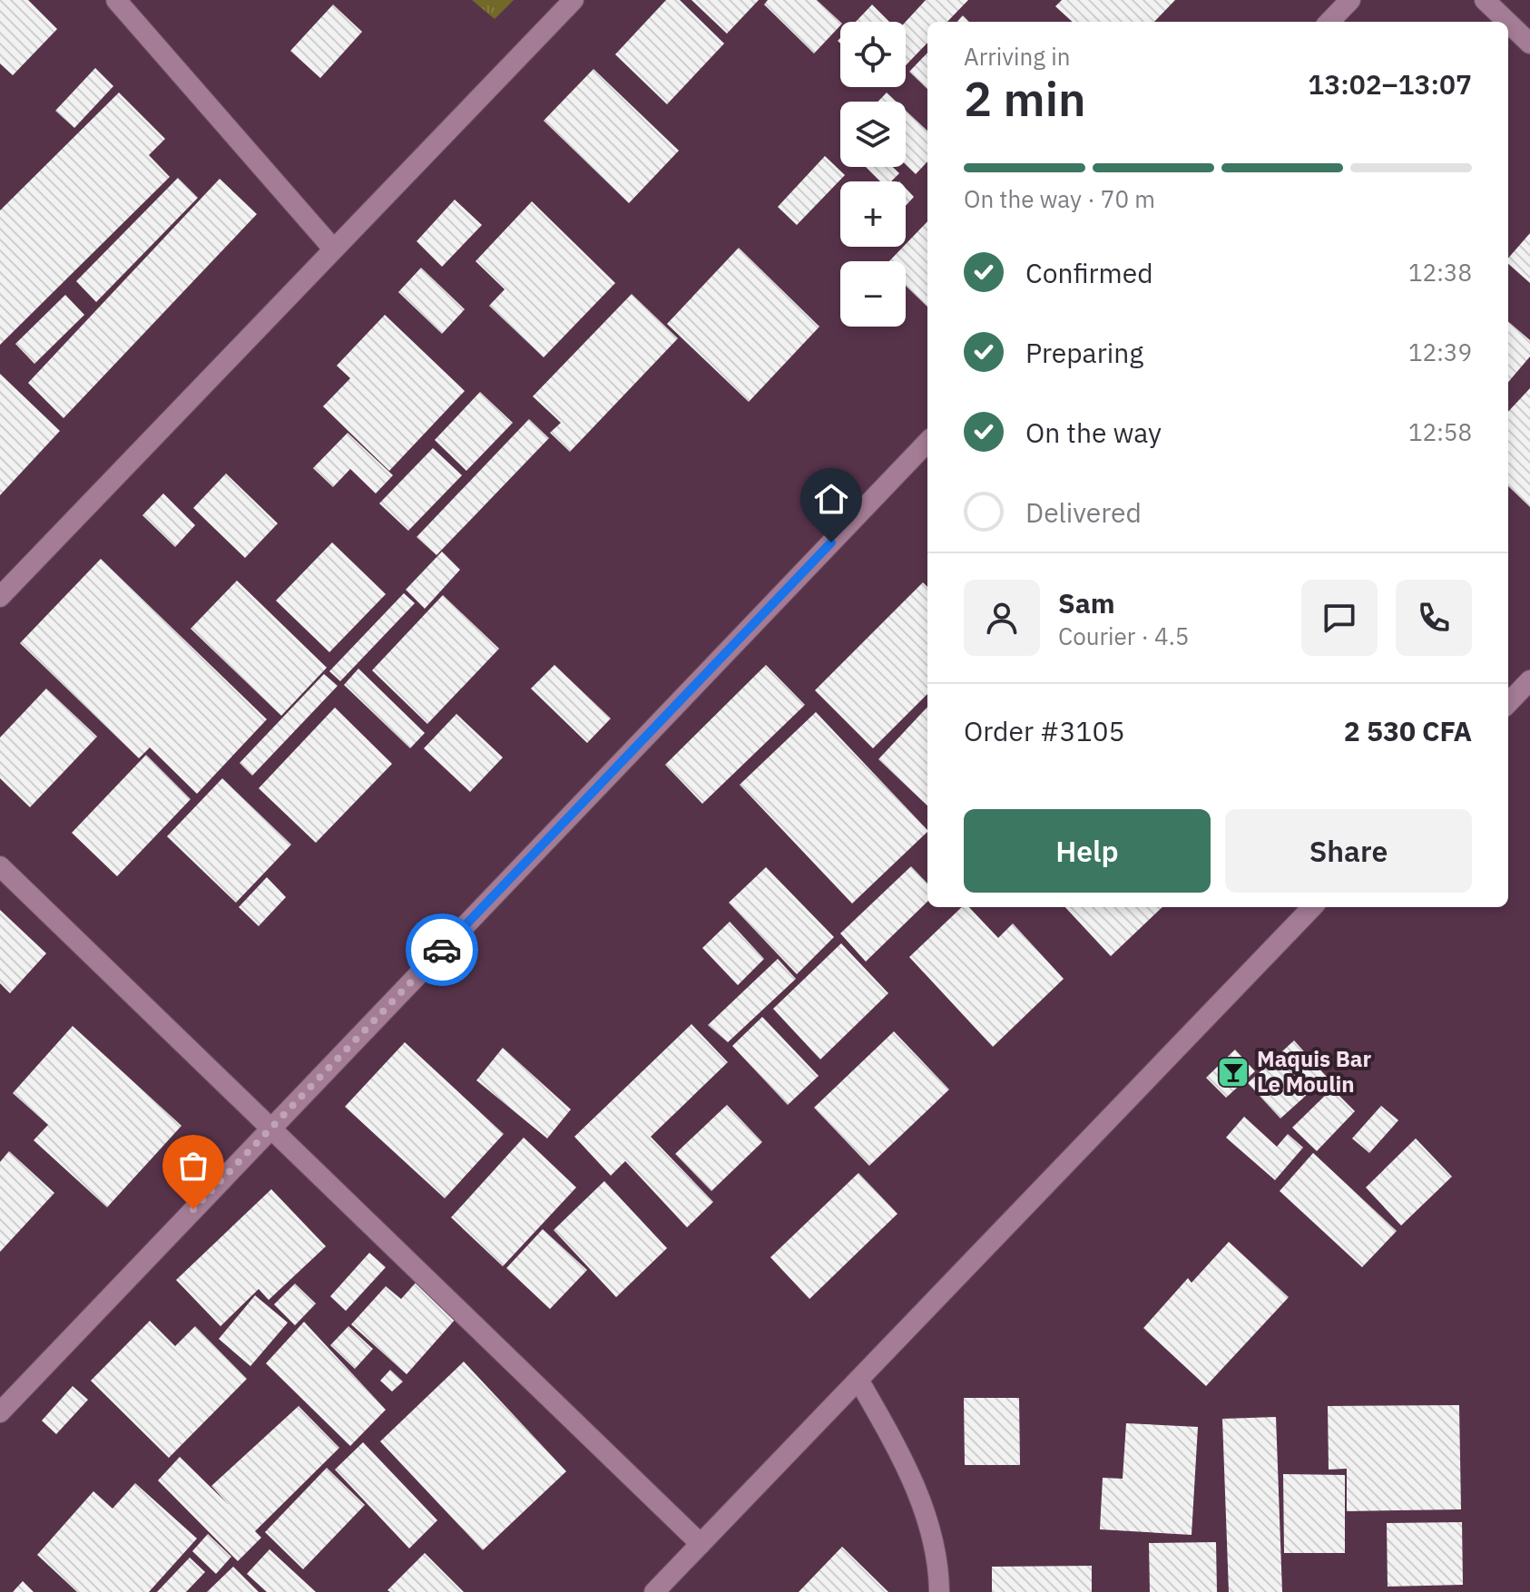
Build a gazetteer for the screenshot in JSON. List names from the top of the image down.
{
  "places": {
    "bar": ["Maquis Bar Le Moulin"]
  },
  "page": {
    "map_buttons": ["+", "−"],
    "heading": ["2 min", "Arriving in", "13:02–13:07"],
    "panel": [
      "Sam",
      "Courier · 4.5",
      "Order #3105",
      "2 530 CFA"
    ],
    "bar": "On the way · 70 m",
    "list": [
      ["Confirmed", "12:38"],
      ["Preparing", "12:39"],
      ["On the way", "12:58"],
      "Delivered"
    ],
    "buttons": ["Help", "Share"]
  }
}
